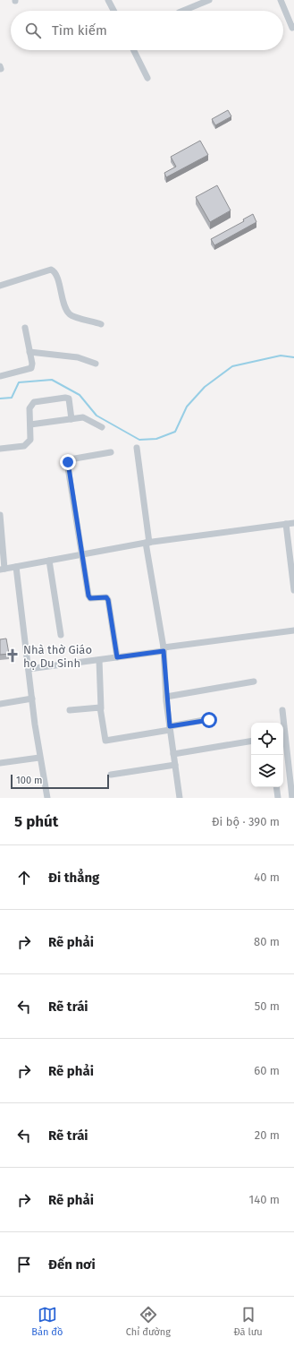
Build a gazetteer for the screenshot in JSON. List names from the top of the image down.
{
  "places": {
    "church": ["Nhà thờ Giáo họ Du Sinh"]
  },
  "scale_bar": "100 m",
  "page": {
    "search": "Tìm kiếm",
    "scale": "100 m",
    "heading": ["5 phút", "Đi bộ · 390 m"],
    "list": [
      ["Đi thẳng", "40 m"],
      ["Rẽ phải", "80 m"],
      ["Rẽ trái", "50 m"],
      ["Rẽ phải", "60 m"],
      ["Rẽ trái", "20 m"],
      ["Rẽ phải", "140 m"],
      "Đến nơi"
    ],
    "nav": ["Bản đồ", "Chỉ đường", "Đã lưu"]
  }
}
